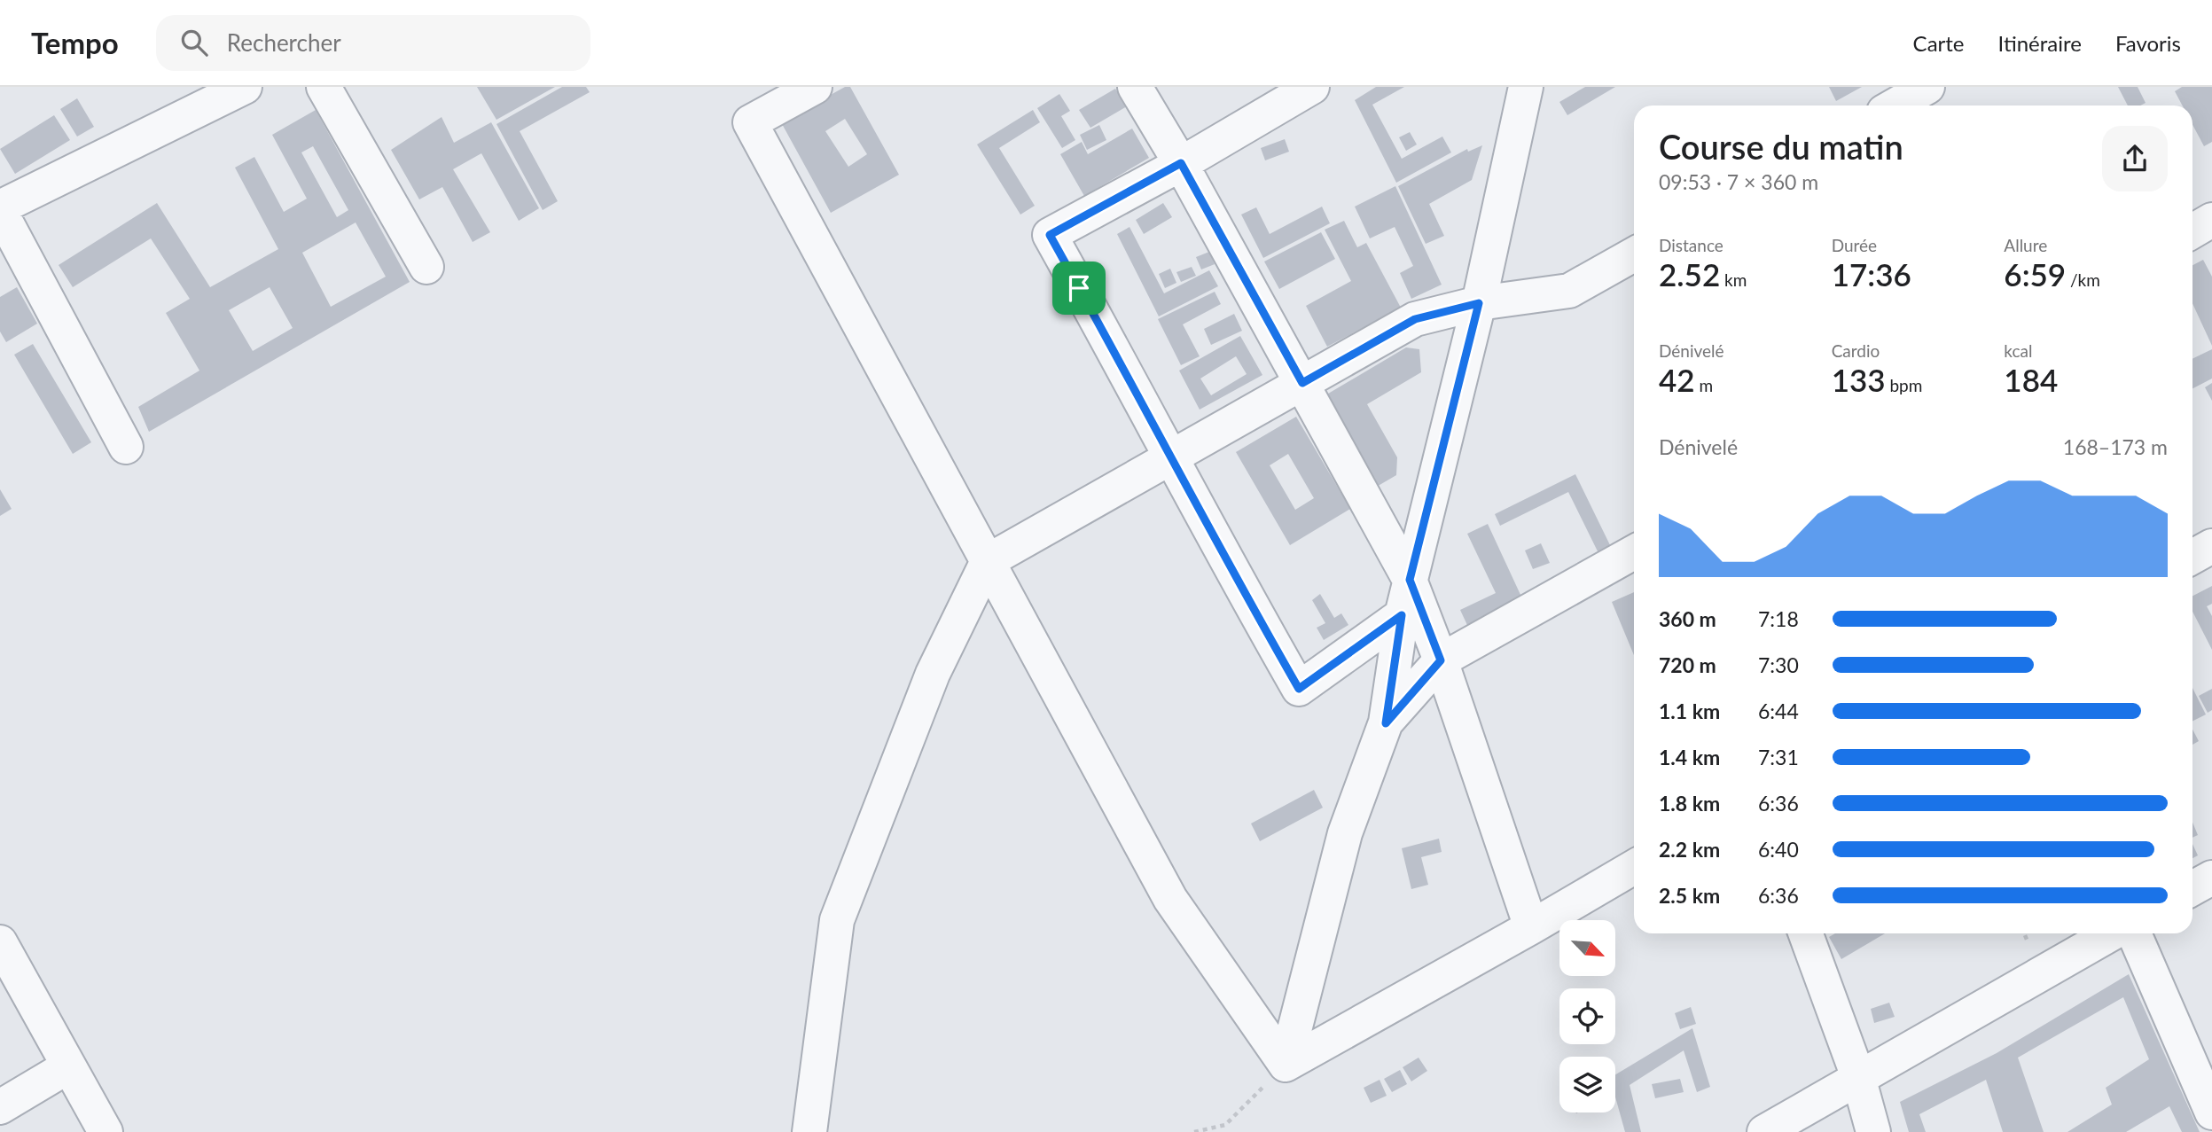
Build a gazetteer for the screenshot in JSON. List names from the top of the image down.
{
  "north": "bottom right",
  "page": {
    "header": "Tempo",
    "search": "Rechercher",
    "nav": ["Carte", "Itinéraire", "Favoris"],
    "heading": ["Course du matin", "09:53 · 7 × 360 m"],
    "stats": [
      ["Distance", "2.52 km"],
      ["Durée", "17:36"],
      ["Allure", "6:59 /km"],
      ["Dénivelé", "42 m"],
      ["Cardio", "133 bpm"],
      ["kcal", "184"]
    ],
    "chart": ["Dénivelé", "168–173 m"],
    "list": [
      {
        "name": "360 m",
        "note": "7:18"
      },
      {
        "name": "720 m",
        "note": "7:30"
      },
      {
        "name": "1.1 km",
        "note": "6:44"
      },
      {
        "name": "1.4 km",
        "note": "7:31"
      },
      {
        "name": "1.8 km",
        "note": "6:36"
      },
      {
        "name": "2.2 km",
        "note": "6:40"
      },
      {
        "name": "2.5 km",
        "note": "6:36"
      }
    ]
  }
}
